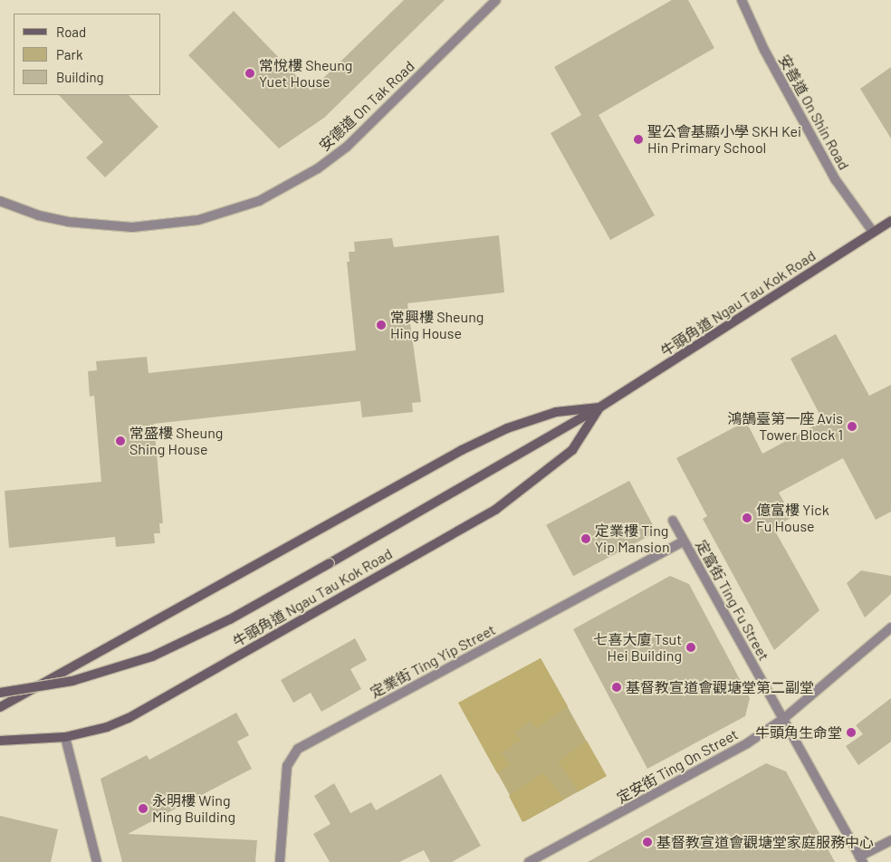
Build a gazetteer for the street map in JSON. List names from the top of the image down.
{
  "streets": {
    "main road": ["牛頭角道 Ngau Tau Kok Road"],
    "street": [
      "安德道 On Tak Road",
      "安善道 On Shin Road",
      "定富街 Ting Fu Street",
      "定業街 Ting Yip Street",
      "定安街 Ting On Street"
    ]
  },
  "crossings": [
    ["安善道 On Shin Road", "牛頭角道 Ngau Tau Kok Road"],
    ["定富街 Ting Fu Street", "定業街 Ting Yip Street"],
    ["定富街 Ting Fu Street", "定安街 Ting On Street"]
  ],
  "places": [
    "常悅樓 Sheung Yuet House",
    "聖公會基顯小學 SKH Kei Hin Primary School",
    "常興樓 Sheung Hing House",
    "鴻鵠臺第一座 Avis Tower Block 1",
    "常盛樓 Sheung Shing House",
    "億富樓 Yick Fu House",
    "定業樓 Ting Yip Mansion",
    "七喜大廈 Tsut Hei Building",
    "基督教宣道會觀塘堂第二副堂",
    "牛頭角生命堂",
    "永明樓 Wing Ming Building",
    "基督教宣道會觀塘堂家庭服務中心"
  ],
  "legend": ["Road", "Park", "Building"]
}
